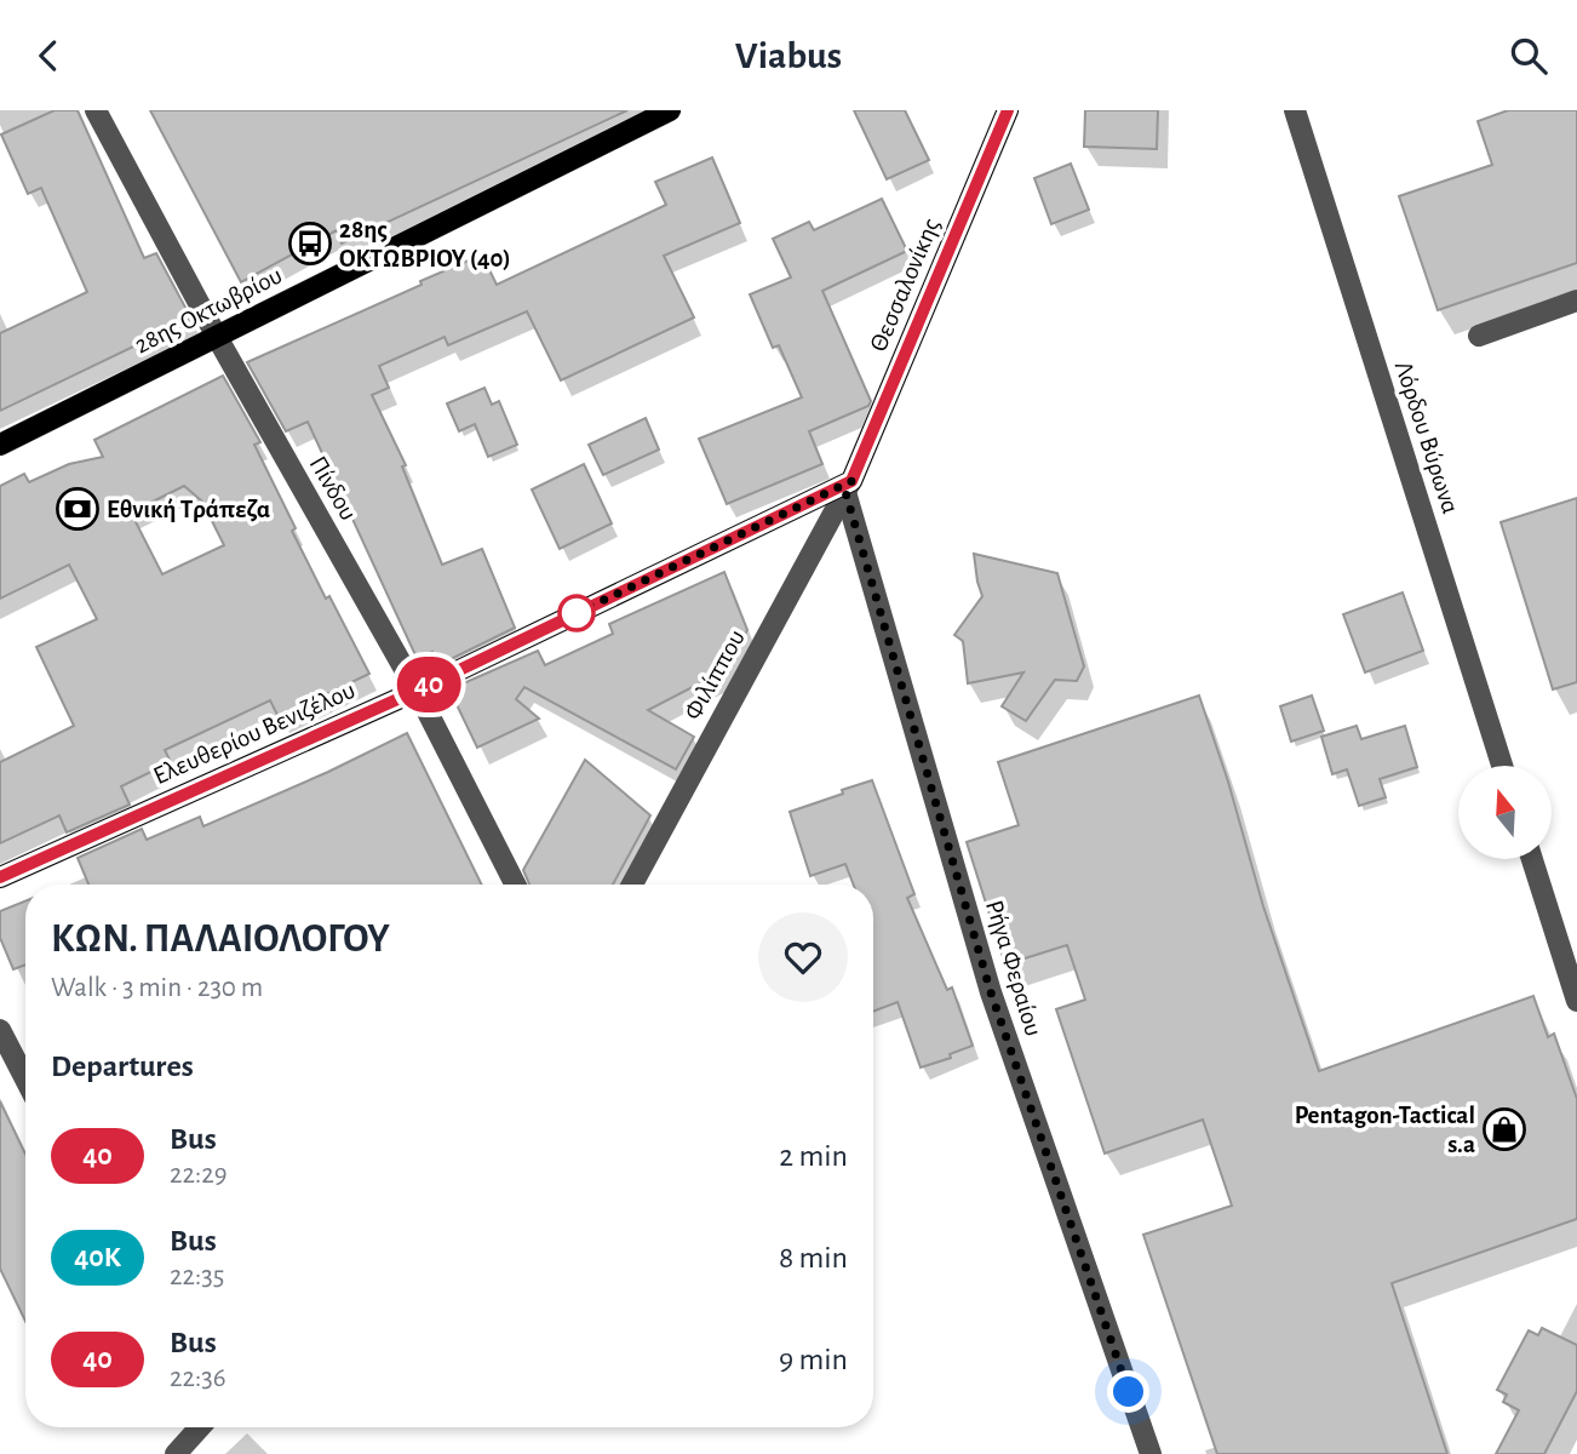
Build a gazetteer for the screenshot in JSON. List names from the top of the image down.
{
  "streets": {
    "main road": ["Θεσσαλονίκης", "28ης Οκτωβρίου", "Ελευθερίου Βενιζέλου"],
    "street": [
      "Λόρδου Βύρωνα",
      "Πίνδου",
      "Φιλίππου",
      "Ρήγα Φεραίου"
    ]
  },
  "crossings": [
    ["Θεσσαλονίκης", "Φιλίππου"],
    ["Θεσσαλονίκης", "Ελευθερίου Βενιζέλου"],
    ["Θεσσαλονίκης", "Ρήγα Φεραίου"],
    ["28ης Οκτωβρίου", "Πίνδου"],
    ["Πίνδου", "Ελευθερίου Βενιζέλου"],
    ["Φιλίππου", "Ελευθερίου Βενιζέλου"],
    ["Φιλίππου", "Ρήγα Φεραίου"],
    ["Ελευθερίου Βενιζέλου", "Ρήγα Φεραίου"]
  ],
  "places": {
    "bus stop": ["28ης ΟΚΤΩΒΡΙΟΥ (40)"],
    "bank": ["Εθνική Τράπεζα"],
    "shop": ["Pentagon-Tactical s.a"]
  },
  "lines": ["bus line 40"],
  "north": "top",
  "page": {
    "header": "Viabus",
    "on_map": "40",
    "heading": [
      ["ΚΩΝ. ΠΑΛΑΙΟΛΟΓΟΥ", "Walk · 3 min · 230 m"],
      "Departures"
    ],
    "list": [
      {
        "mark": "40",
        "name": "Bus",
        "note": "22:29",
        "value": "2 min"
      },
      {
        "mark": "40Κ",
        "name": "Bus",
        "note": "22:35",
        "value": "8 min"
      },
      {
        "mark": "40",
        "name": "Bus",
        "note": "22:36",
        "value": "9 min"
      }
    ]
  }
}
